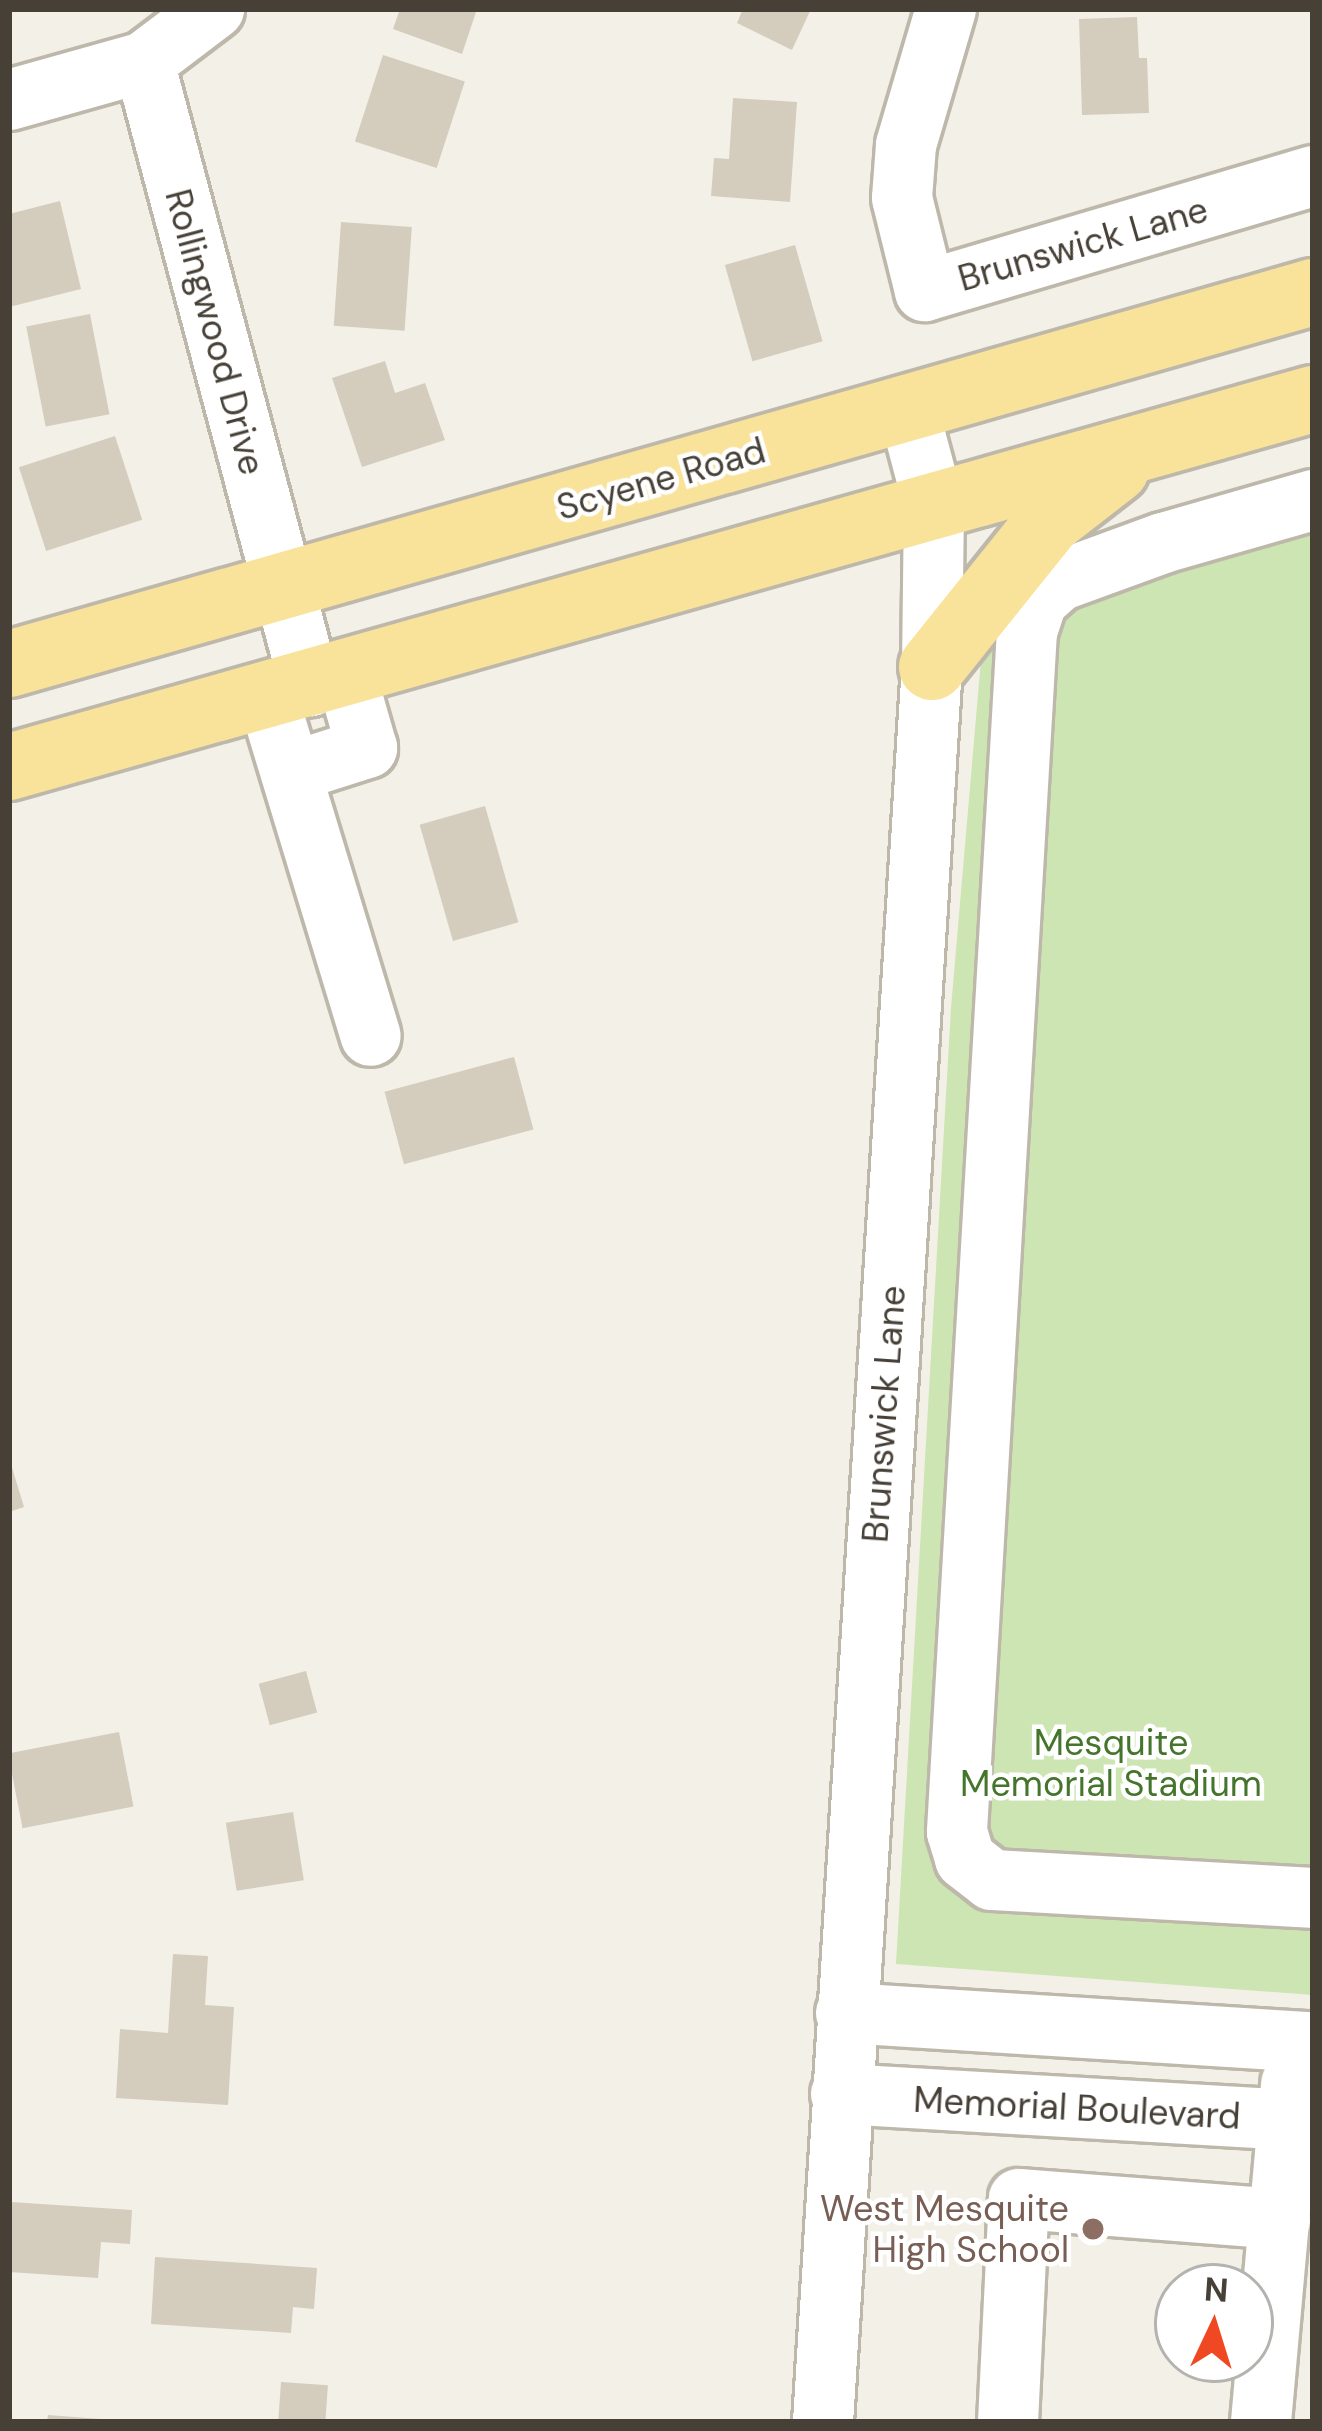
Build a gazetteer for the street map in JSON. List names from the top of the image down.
{
  "streets": {
    "main road": ["Scyene Road"],
    "street": ["Brunswick Lane", "Rollingwood Drive", "Memorial Boulevard"]
  },
  "crossings": [
    ["Brunswick Lane", "Scyene Road"],
    ["Brunswick Lane", "Memorial Boulevard"],
    ["Rollingwood Drive", "Scyene Road"]
  ],
  "parks": ["Mesquite Memorial Stadium"],
  "places": ["West Mesquite High School"],
  "north": "top"
}
